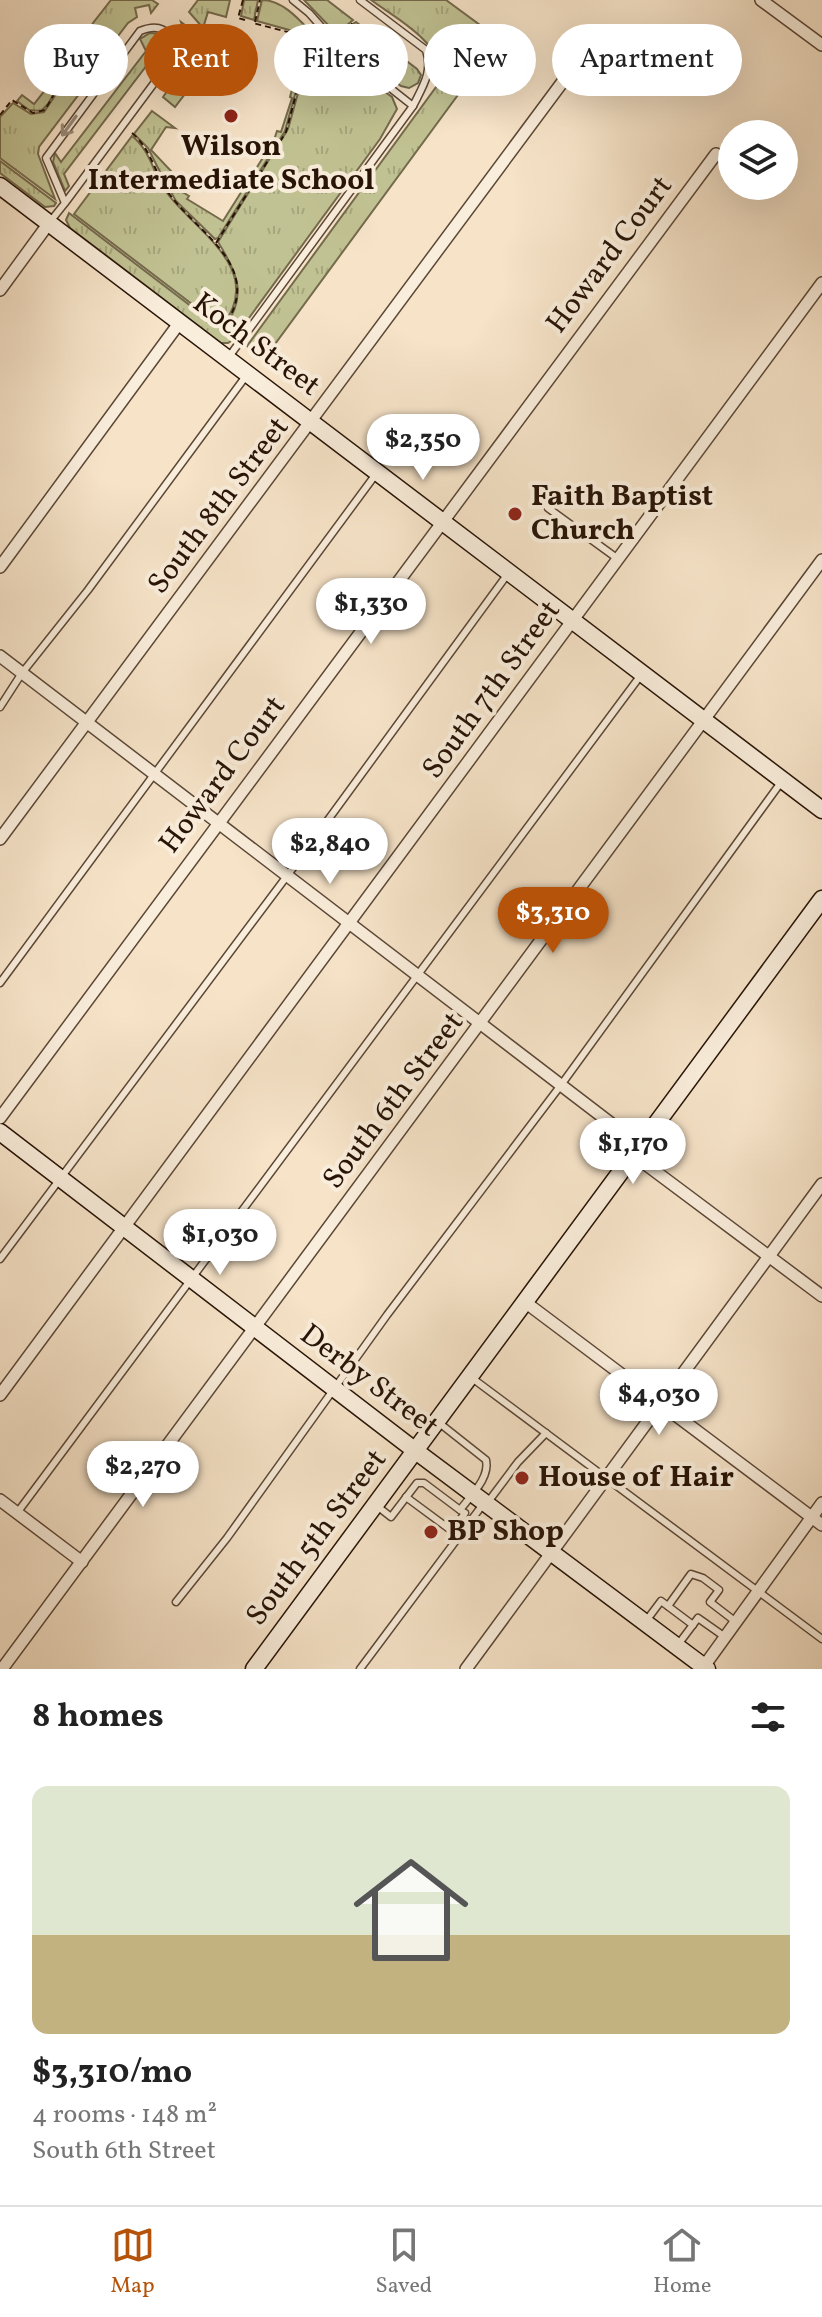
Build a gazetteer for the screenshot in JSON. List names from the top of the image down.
{
  "streets": {
    "street": [
      "Howard Court",
      "Koch Street",
      "South 8th Street",
      "South 7th Street",
      "South 6th Street",
      "Derby Street",
      "South 5th Street"
    ]
  },
  "crossings": [
    ["Howard Court", "Koch Street"],
    ["Koch Street", "South 8th Street"],
    ["Koch Street", "South 7th Street"],
    ["Koch Street", "South 6th Street"],
    ["South 7th Street", "Derby Street"],
    ["South 6th Street", "Derby Street"],
    ["Derby Street", "South 5th Street"]
  ],
  "places": [
    "Wilson Intermediate School",
    "Faith Baptist Church",
    "House of Hair",
    "BP Shop"
  ],
  "page": {
    "chip": [
      "Buy",
      "Rent",
      "Filters",
      "New",
      "Apartment"
    ],
    "price": [
      "$2,350",
      "$1,330",
      "$2,840",
      "$3,310",
      "$1,170",
      "$1,030",
      "$4,030",
      "$2,270"
    ],
    "heading": "8 homes",
    "list": [
      {
        "name": "$3,310/mo",
        "note": "4 rooms · 148 m² · South 6th Street"
      }
    ],
    "tabs": ["Map", "Saved", "Home"]
  }
}
